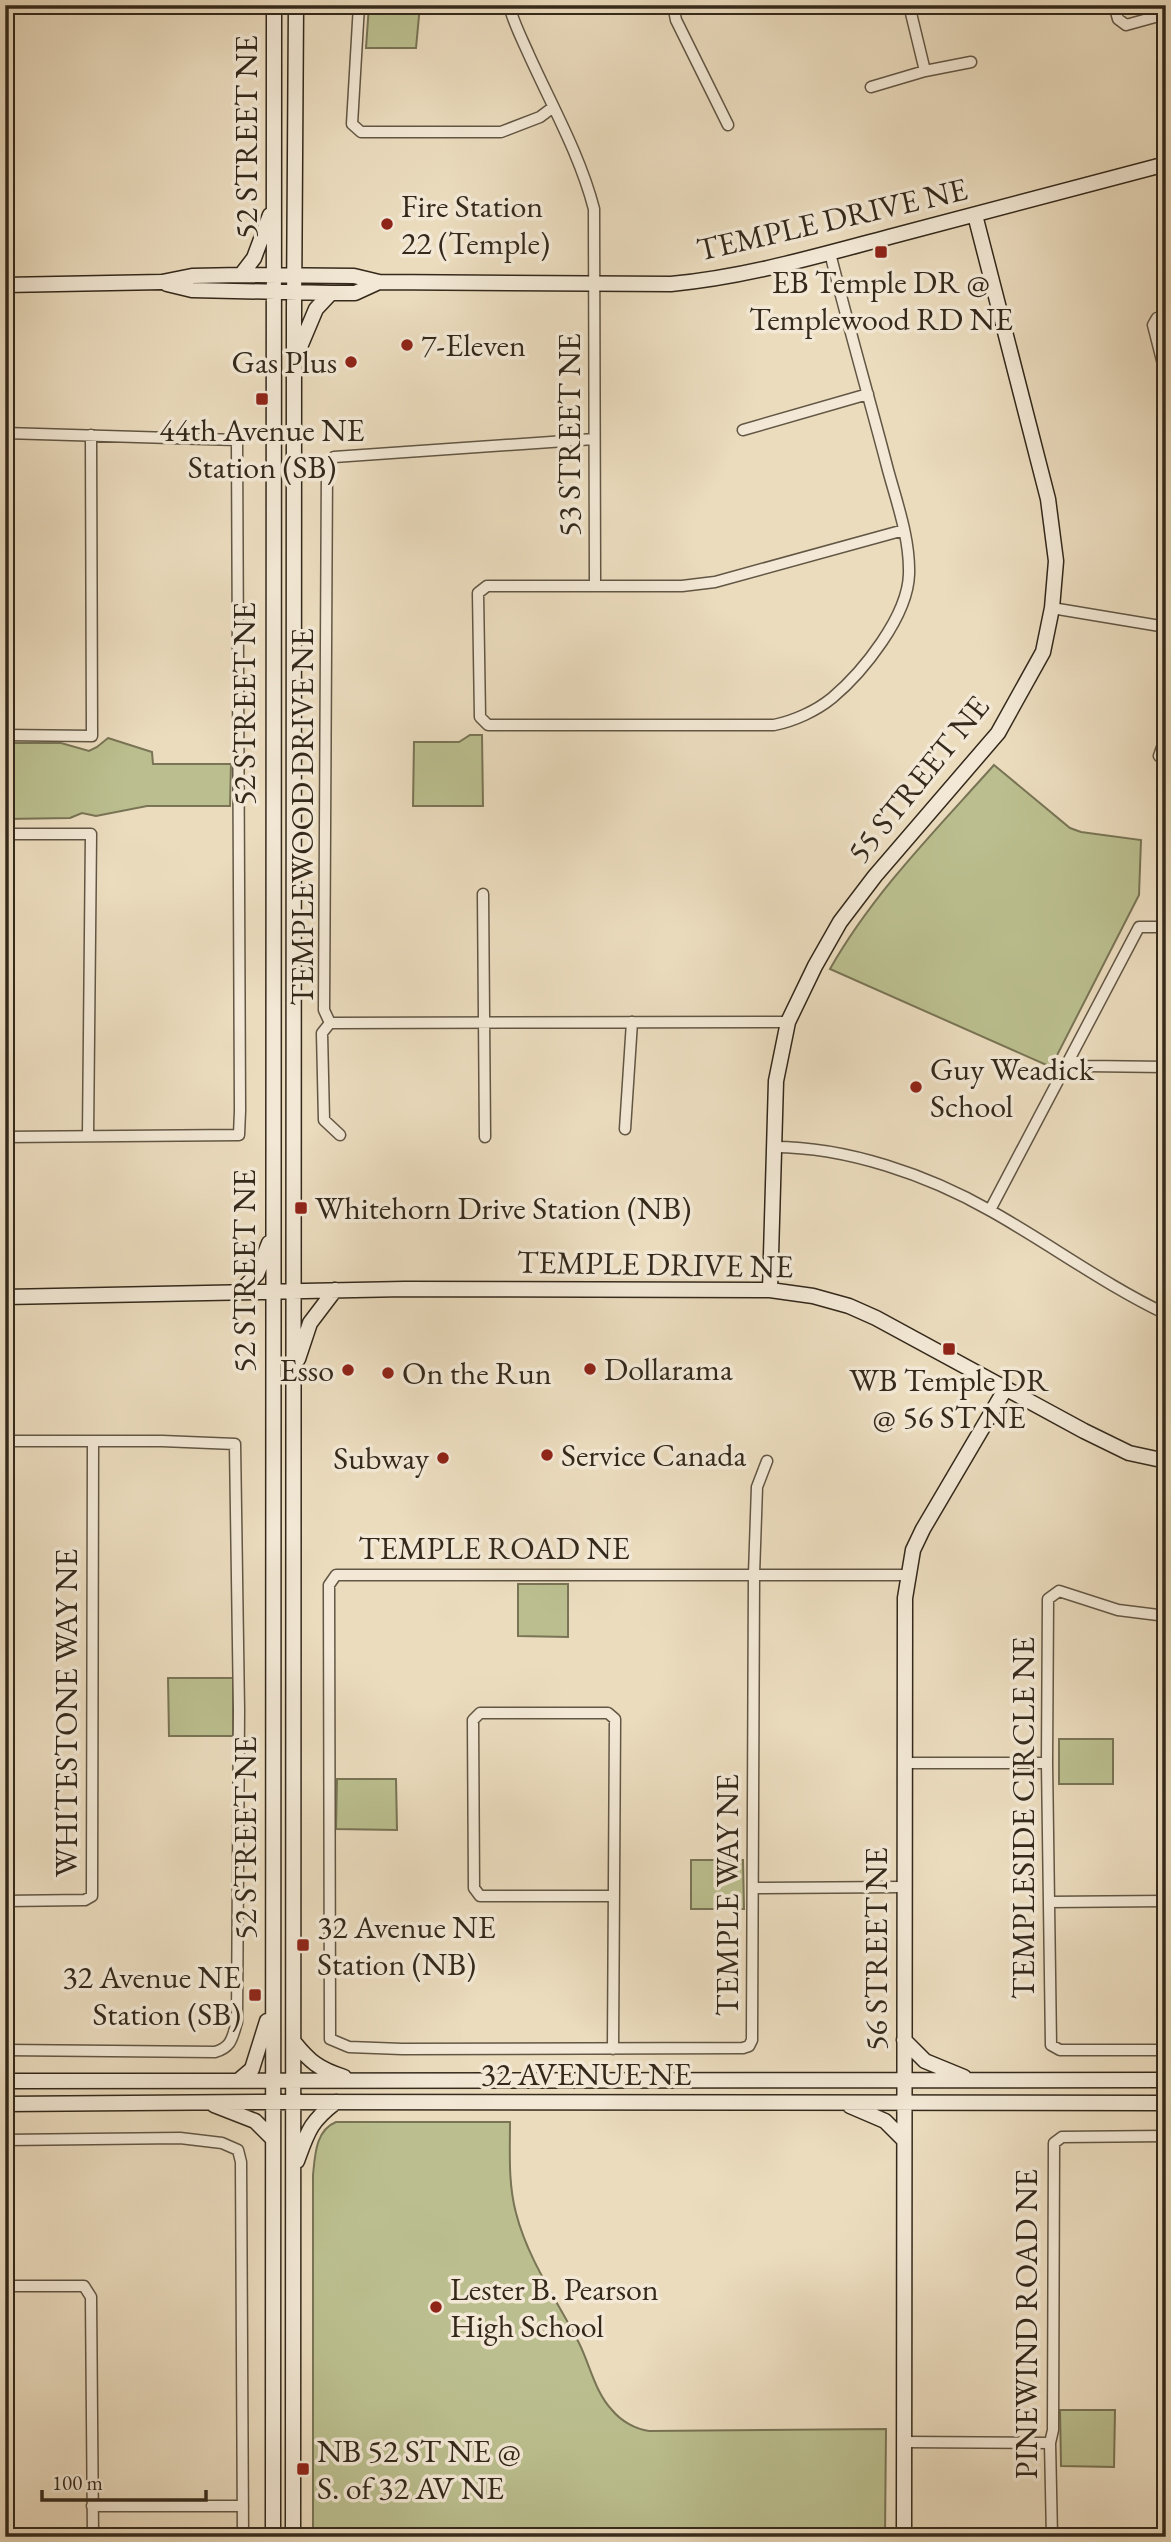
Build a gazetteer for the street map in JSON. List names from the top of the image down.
{
  "streets": {
    "main road": [
      "52 STREET NE",
      "TEMPLE DRIVE NE",
      "55 STREET NE",
      "56 STREET NE",
      "32 AVENUE NE"
    ],
    "street": [
      "53 STREET NE",
      "TEMPLEWOOD DRIVE NE",
      "TEMPLE ROAD NE",
      "WHITESTONE WAY NE",
      "TEMPLESIDE CIRCLE NE",
      "TEMPLE WAY NE",
      "PINEWIND ROAD NE"
    ]
  },
  "crossings": [
    ["52 STREET NE", "TEMPLE DRIVE NE"],
    ["52 STREET NE", "32 AVENUE NE"],
    ["TEMPLE DRIVE NE", "53 STREET NE"],
    ["TEMPLE DRIVE NE", "55 STREET NE"],
    ["TEMPLE DRIVE NE", "56 STREET NE"],
    ["53 STREET NE", "TEMPLEWOOD DRIVE NE"],
    ["55 STREET NE", "TEMPLEWOOD DRIVE NE"],
    ["TEMPLE ROAD NE", "TEMPLE WAY NE"],
    ["TEMPLE ROAD NE", "56 STREET NE"],
    ["56 STREET NE", "32 AVENUE NE"]
  ],
  "places": {
    "other": [
      "Fire Station 22 (Temple)",
      "7-Eleven",
      "Gas Plus",
      "Guy Weadick School",
      "Dollarama",
      "Esso",
      "On the Run",
      "Service Canada",
      "Subway",
      "Lester B. Pearson High School"
    ],
    "transit": [
      "EB Temple DR @ Templewood RD NE",
      "44th Avenue NE Station (SB)",
      "Whitehorn Drive Station (NB)",
      "WB Temple DR @ 56 ST NE",
      "32 Avenue NE Station (NB)",
      "32 Avenue NE Station (SB)",
      "NB 52 ST NE @ S. of 32 AV NE"
    ]
  },
  "scale_bar": "100 m"
}
